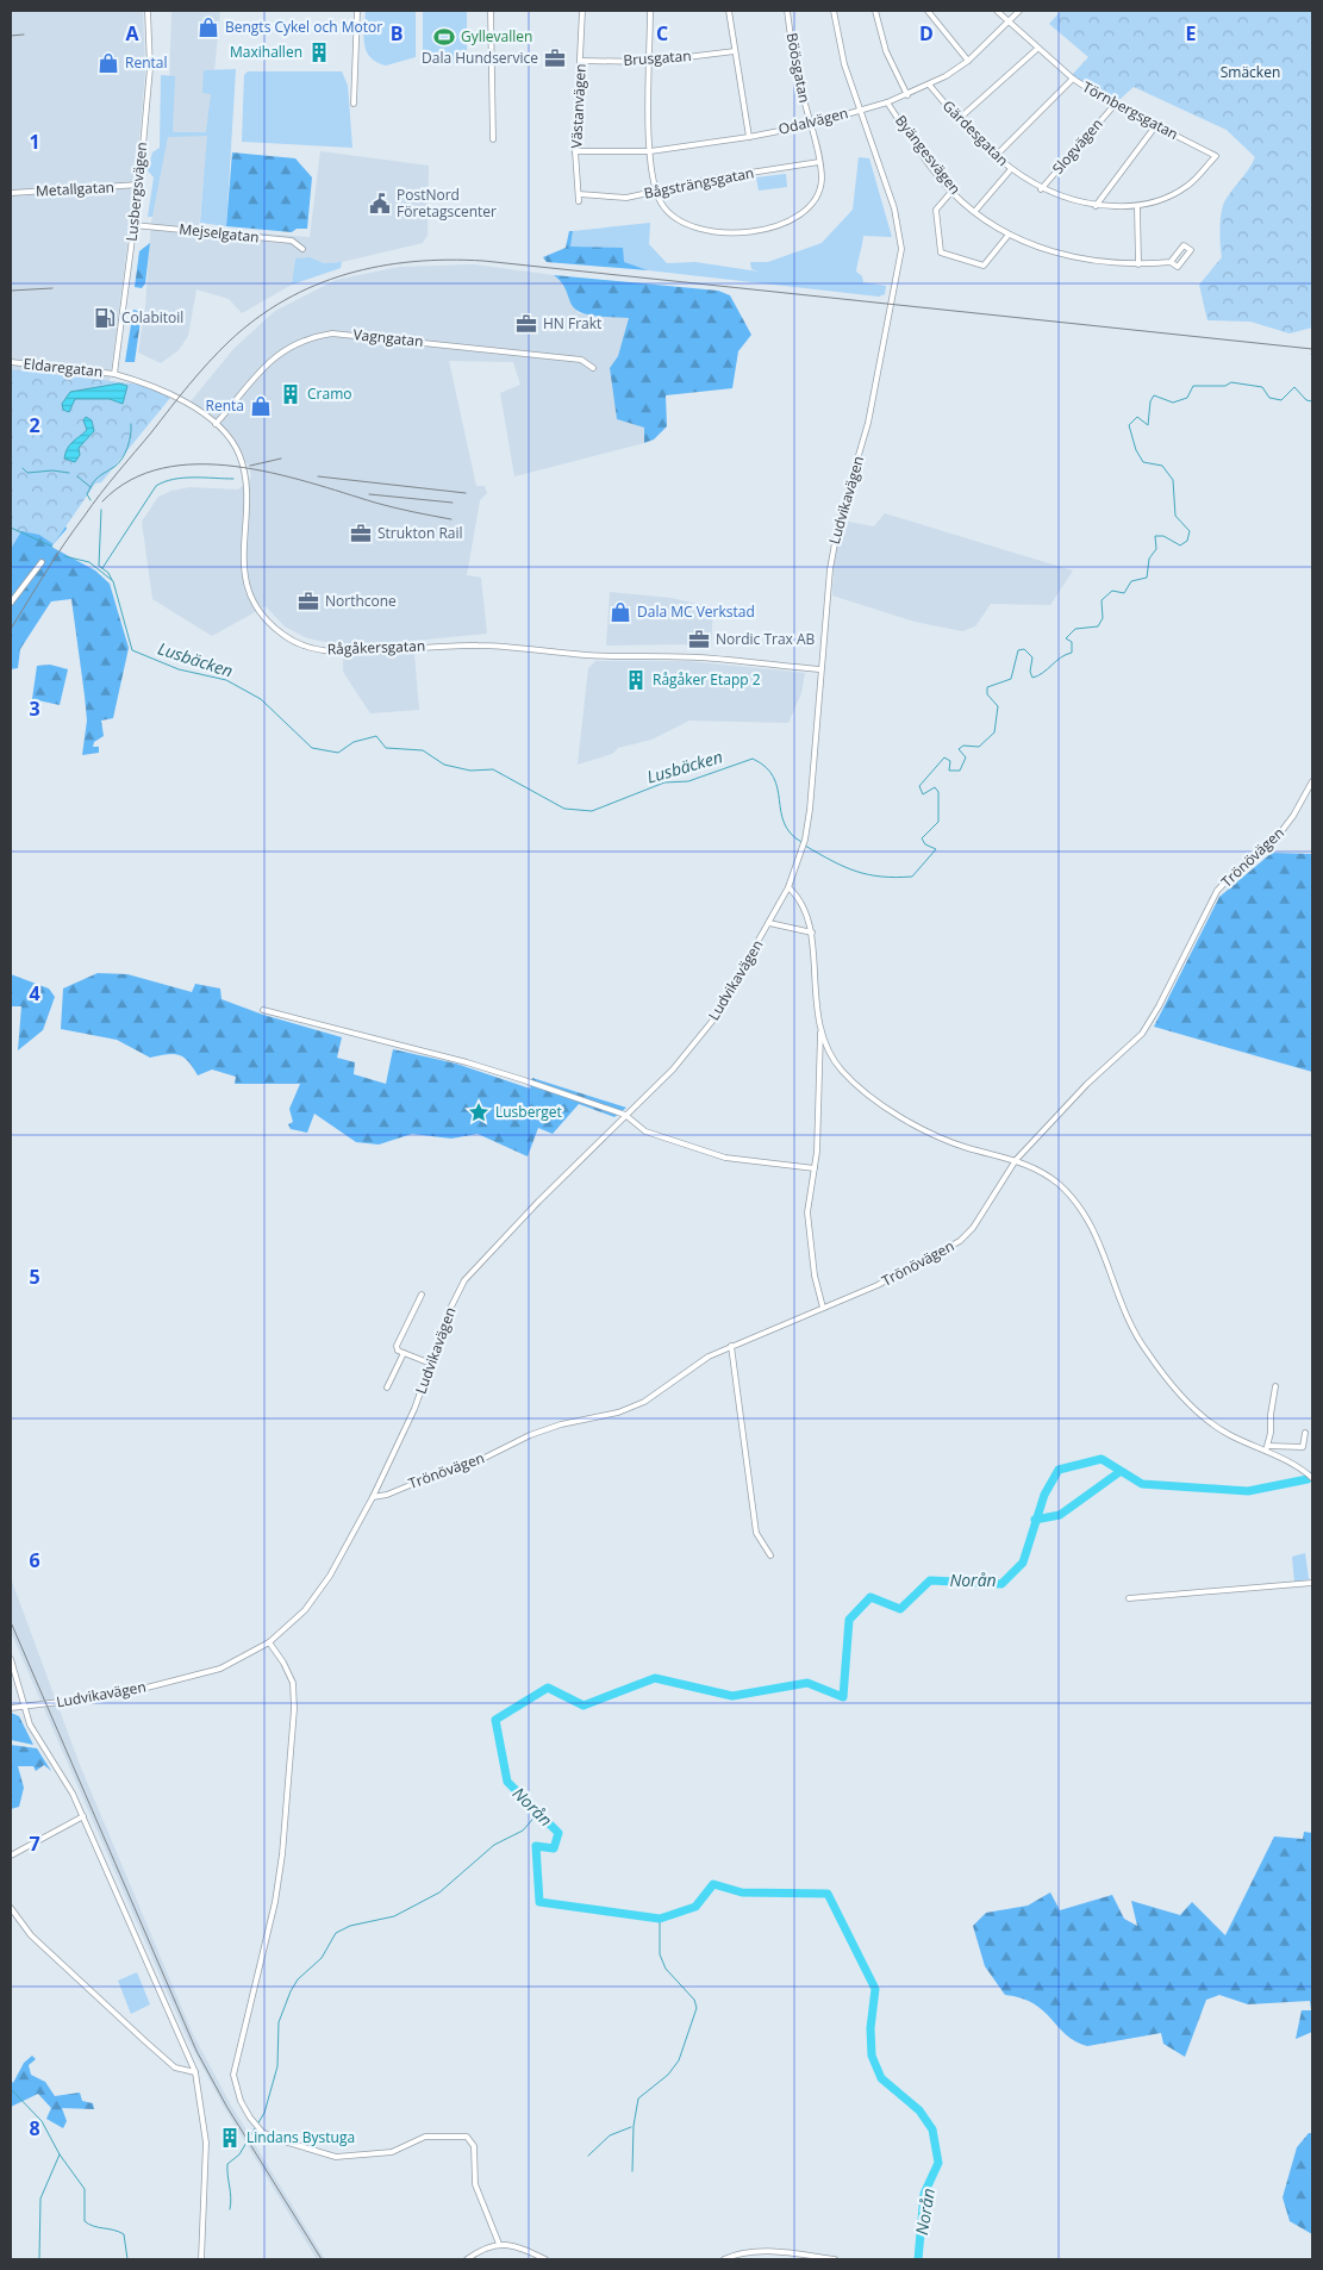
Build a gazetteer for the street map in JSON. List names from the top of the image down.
{
  "streets": {
    "street": [
      "Brusgatan",
      "Böösgatan",
      "Västanvägen",
      "Törnbergsgatan",
      "Odalvägen",
      "Gärdesgatan",
      "Slogvägen",
      "Byängesvägen",
      "Bågsträngsgatan",
      "Metallgatan",
      "Lusbergsvägen",
      "Mejselgatan",
      "Vagngatan",
      "Eldaregatan",
      "Ludvikavägen",
      "Rågåkersgatan",
      "Trönövägen"
    ]
  },
  "crossings": [
    ["Brusgatan", "Västanvägen"],
    ["Böösgatan", "Odalvägen"],
    ["Böösgatan", "Bågsträngsgatan"],
    ["Västanvägen", "Odalvägen"],
    ["Västanvägen", "Bågsträngsgatan"],
    ["Törnbergsgatan", "Odalvägen"],
    ["Törnbergsgatan", "Gärdesgatan"],
    ["Törnbergsgatan", "Slogvägen"],
    ["Odalvägen", "Gärdesgatan"],
    ["Odalvägen", "Byängesvägen"],
    ["Odalvägen", "Ludvikavägen"],
    ["Gärdesgatan", "Slogvägen"],
    ["Metallgatan", "Lusbergsvägen"],
    ["Lusbergsvägen", "Mejselgatan"],
    ["Lusbergsvägen", "Eldaregatan"],
    ["Lusbergsvägen", "Rågåkersgatan"],
    ["Vagngatan", "Rågåkersgatan"],
    ["Eldaregatan", "Rågåkersgatan"],
    ["Ludvikavägen", "Rågåkersgatan"],
    ["Ludvikavägen", "Trönövägen"]
  ],
  "water": ["Lusbäcken", "Norån"],
  "parks": ["Smäcken"],
  "places": {
    "shop": [
      "Bengts Cykel och Motor",
      "Rental",
      "Renta",
      "Dala MC Verkstad"
    ],
    "sports": ["Gyllevallen"],
    "building": [
      "Maxihallen",
      "Cramo",
      "Rågåker Etapp 2",
      "Lindans Bystuga"
    ],
    "office": [
      "Dala Hundservice",
      "HN Frakt",
      "Strukton Rail",
      "Northcone",
      "Nordic Trax AB"
    ],
    "public building": ["PostNord Företagscenter"],
    "fuel station": ["Colabitoil"],
    "place": ["Lusberget"]
  },
  "grid": {
    "columns": [
      "A",
      "B",
      "C",
      "D",
      "E"
    ],
    "rows": [
      "1",
      "2",
      "3",
      "4",
      "5",
      "6",
      "7",
      "8"
    ]
  }
}
